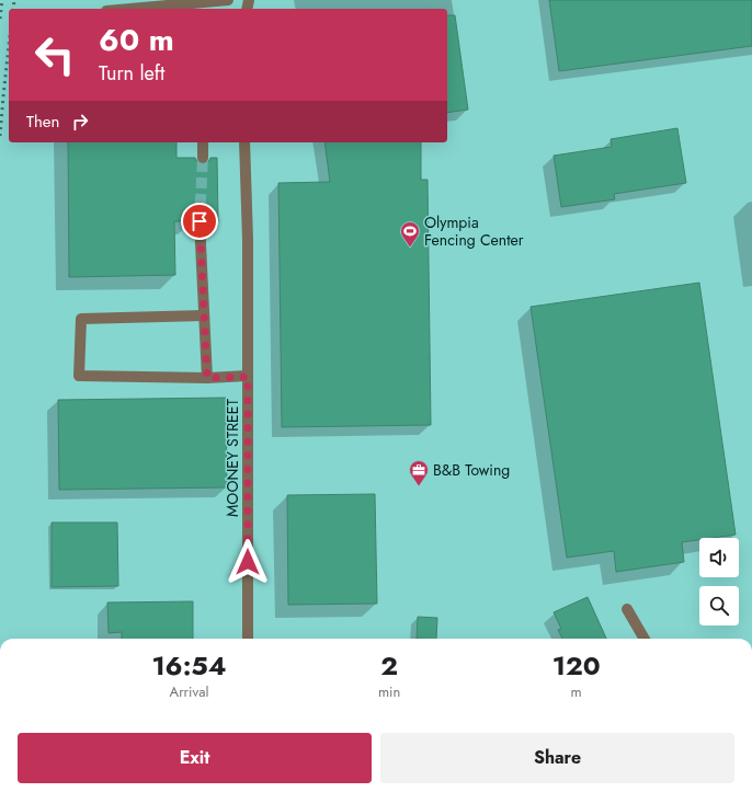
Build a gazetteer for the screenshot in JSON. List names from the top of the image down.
{
  "streets": {
    "street": ["MOONEY STREET"]
  },
  "places": {
    "sports": ["Olympia Fencing Center"],
    "office": ["B&B Towing"]
  },
  "page": {
    "turn": ["60 m", "Turn left"],
    "then": "Then",
    "eta": [
      "16:54",
      "Arrival",
      "2",
      "min",
      "120",
      "m"
    ],
    "buttons": ["Exit", "Share"]
  }
}
